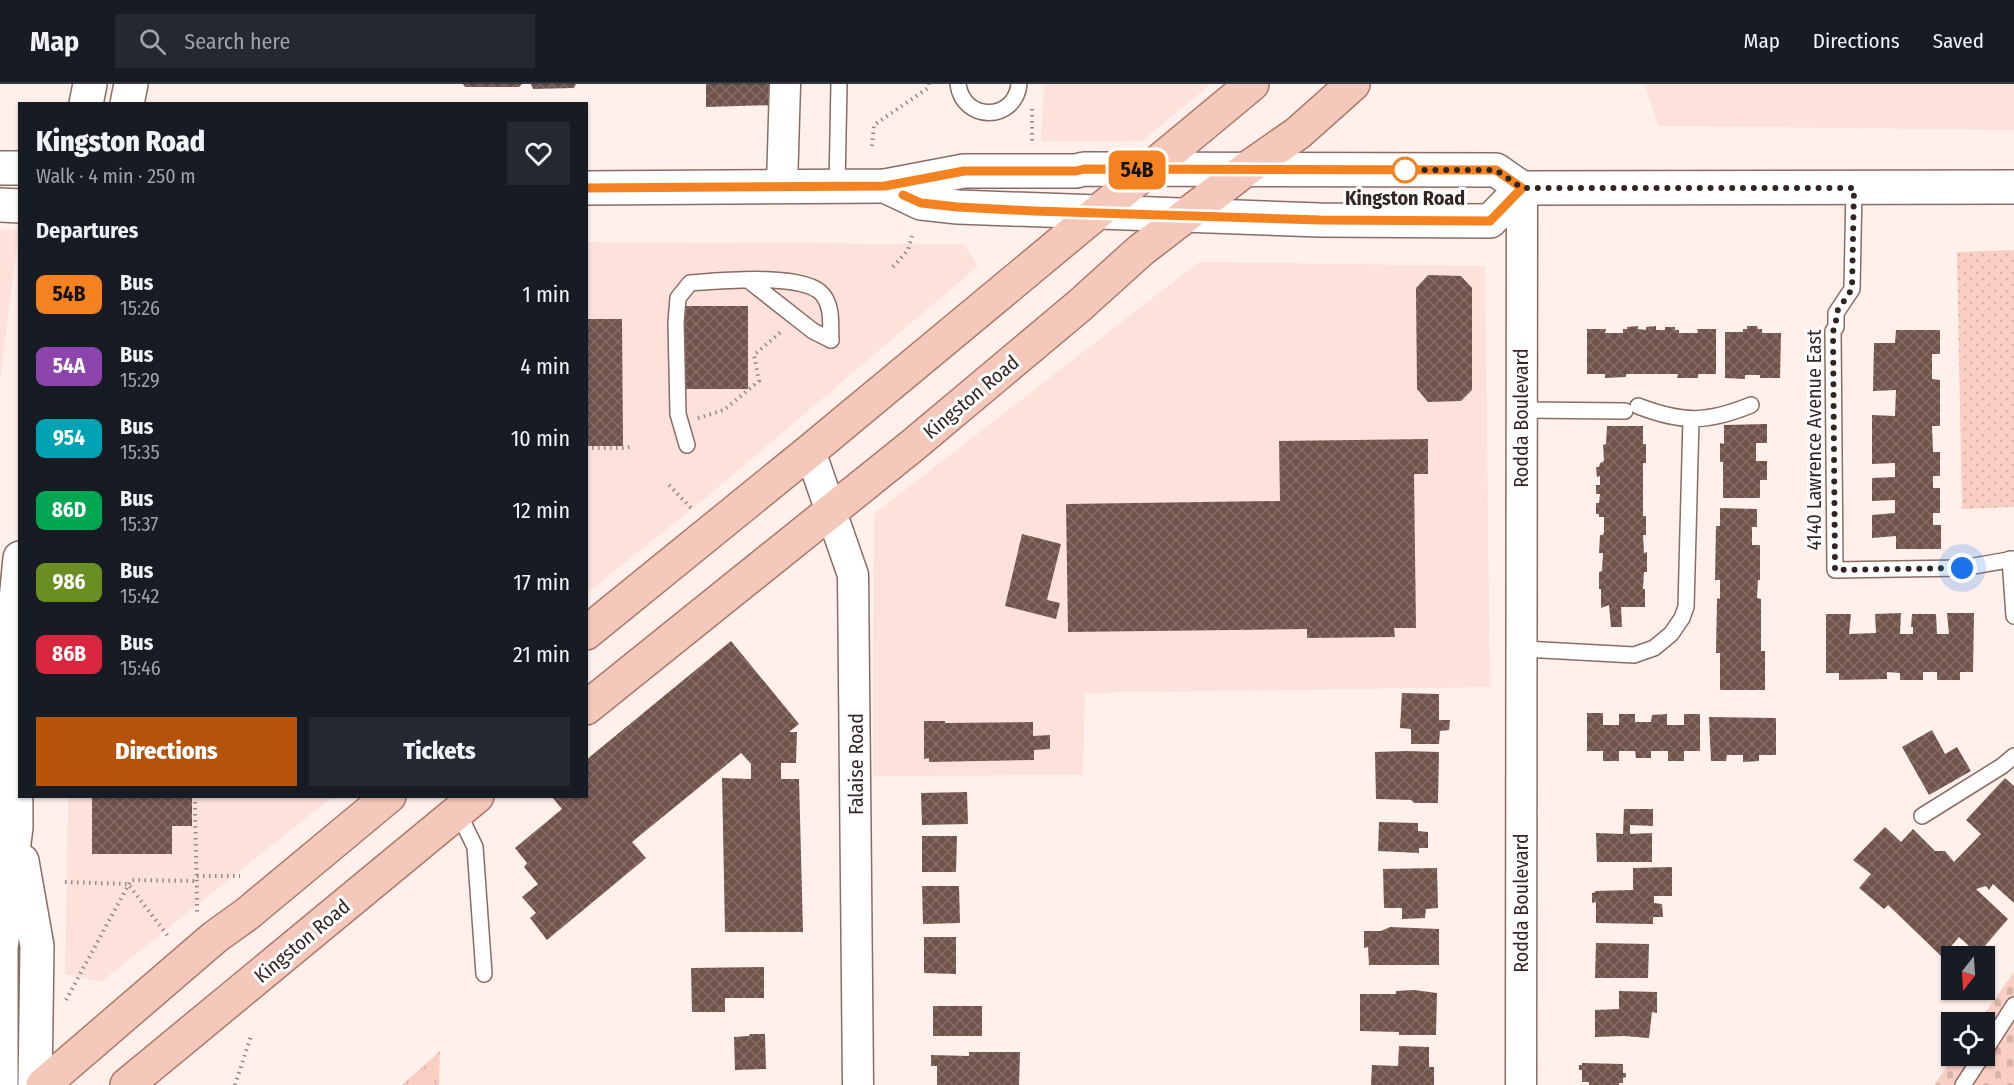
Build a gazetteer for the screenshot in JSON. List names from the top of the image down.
{
  "streets": {
    "main road": ["Kingston Road"],
    "street": ["Rodda Boulevard", "Falaise Road"],
    "lane": ["4140 Lawrence Avenue East"]
  },
  "crossings": [
    ["Kingston Road", "Falaise Road"]
  ],
  "places": ["Kingston Road"],
  "lines": ["bus line 54B"],
  "north": "bottom",
  "page": {
    "header": "Map",
    "search": "Search here",
    "nav": ["Map", "Directions", "Saved"],
    "on_map": "54B",
    "heading": [
      ["Kingston Road", "Walk · 4 min · 250 m"],
      "Departures"
    ],
    "list": [
      {
        "mark": "54B",
        "name": "Bus",
        "note": "15:26",
        "value": "1 min"
      },
      {
        "mark": "54A",
        "name": "Bus",
        "note": "15:29",
        "value": "4 min"
      },
      {
        "mark": "954",
        "name": "Bus",
        "note": "15:35",
        "value": "10 min"
      },
      {
        "mark": "86D",
        "name": "Bus",
        "note": "15:37",
        "value": "12 min"
      },
      {
        "mark": "986",
        "name": "Bus",
        "note": "15:42",
        "value": "17 min"
      },
      {
        "mark": "86B",
        "name": "Bus",
        "note": "15:46",
        "value": "21 min"
      }
    ],
    "buttons": ["Directions", "Tickets"]
  }
}
